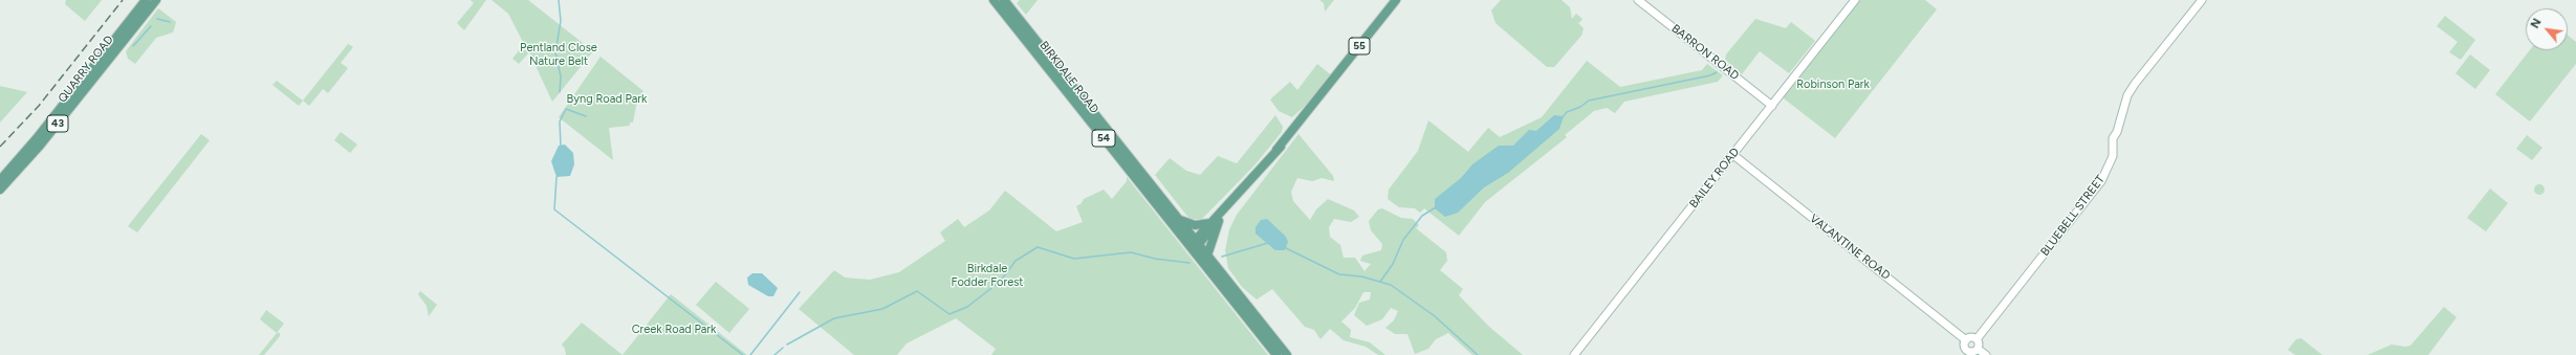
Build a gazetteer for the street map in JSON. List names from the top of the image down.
{
  "streets": {
    "main road": [
      "55",
      "QUARRY ROAD",
      "BIRKDALE ROAD",
      "43",
      "54"
    ],
    "street": [
      "BARRON ROAD",
      "BAILEY ROAD",
      "BLUEBELL STREET",
      "VALANTINE ROAD"
    ]
  },
  "crossings": [
    ["55", "BIRKDALE ROAD"],
    ["55", "54"],
    ["BARRON ROAD", "BAILEY ROAD"],
    ["BIRKDALE ROAD", "54"],
    ["BAILEY ROAD", "VALANTINE ROAD"],
    ["BLUEBELL STREET", "VALANTINE ROAD"]
  ],
  "parks": [
    "Pentland Close Nature Belt",
    "Robinson Park",
    "Byng Road Park",
    "Birkdale Fodder Forest",
    "Creek Road Park"
  ],
  "north": "top left"
}
